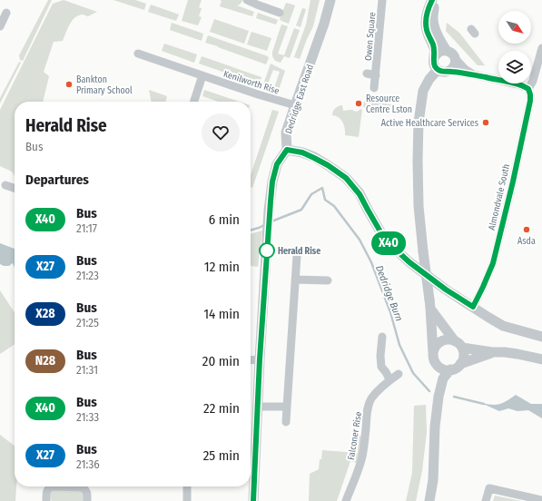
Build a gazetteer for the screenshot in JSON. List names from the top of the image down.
{
  "streets": {
    "street": [
      "Owen Square",
      "Kenilworth Rise",
      "Dedridge East Road",
      "Almondvale South",
      "Falconer Rise"
    ]
  },
  "crossings": [
    ["Kenilworth Rise", "Dedridge East Road"]
  ],
  "water": ["Dedridge Burn"],
  "places": [
    "Bankton Primary School",
    "Resource Centre Lston",
    "Active Healthcare Services",
    "Asda",
    "Herald Rise"
  ],
  "lines": ["bus line X40"],
  "north": "bottom right",
  "page": {
    "on_map": "X40",
    "heading": [
      ["Herald Rise", "Bus"],
      "Departures"
    ],
    "list": [
      {
        "mark": "X40",
        "name": "Bus",
        "note": "21:17",
        "value": "6 min"
      },
      {
        "mark": "X27",
        "name": "Bus",
        "note": "21:23",
        "value": "12 min"
      },
      {
        "mark": "X28",
        "name": "Bus",
        "note": "21:25",
        "value": "14 min"
      },
      {
        "mark": "N28",
        "name": "Bus",
        "note": "21:31",
        "value": "20 min"
      },
      {
        "mark": "X40",
        "name": "Bus",
        "note": "21:33",
        "value": "22 min"
      },
      {
        "mark": "X27",
        "name": "Bus",
        "note": "21:36",
        "value": "25 min"
      }
    ]
  }
}
